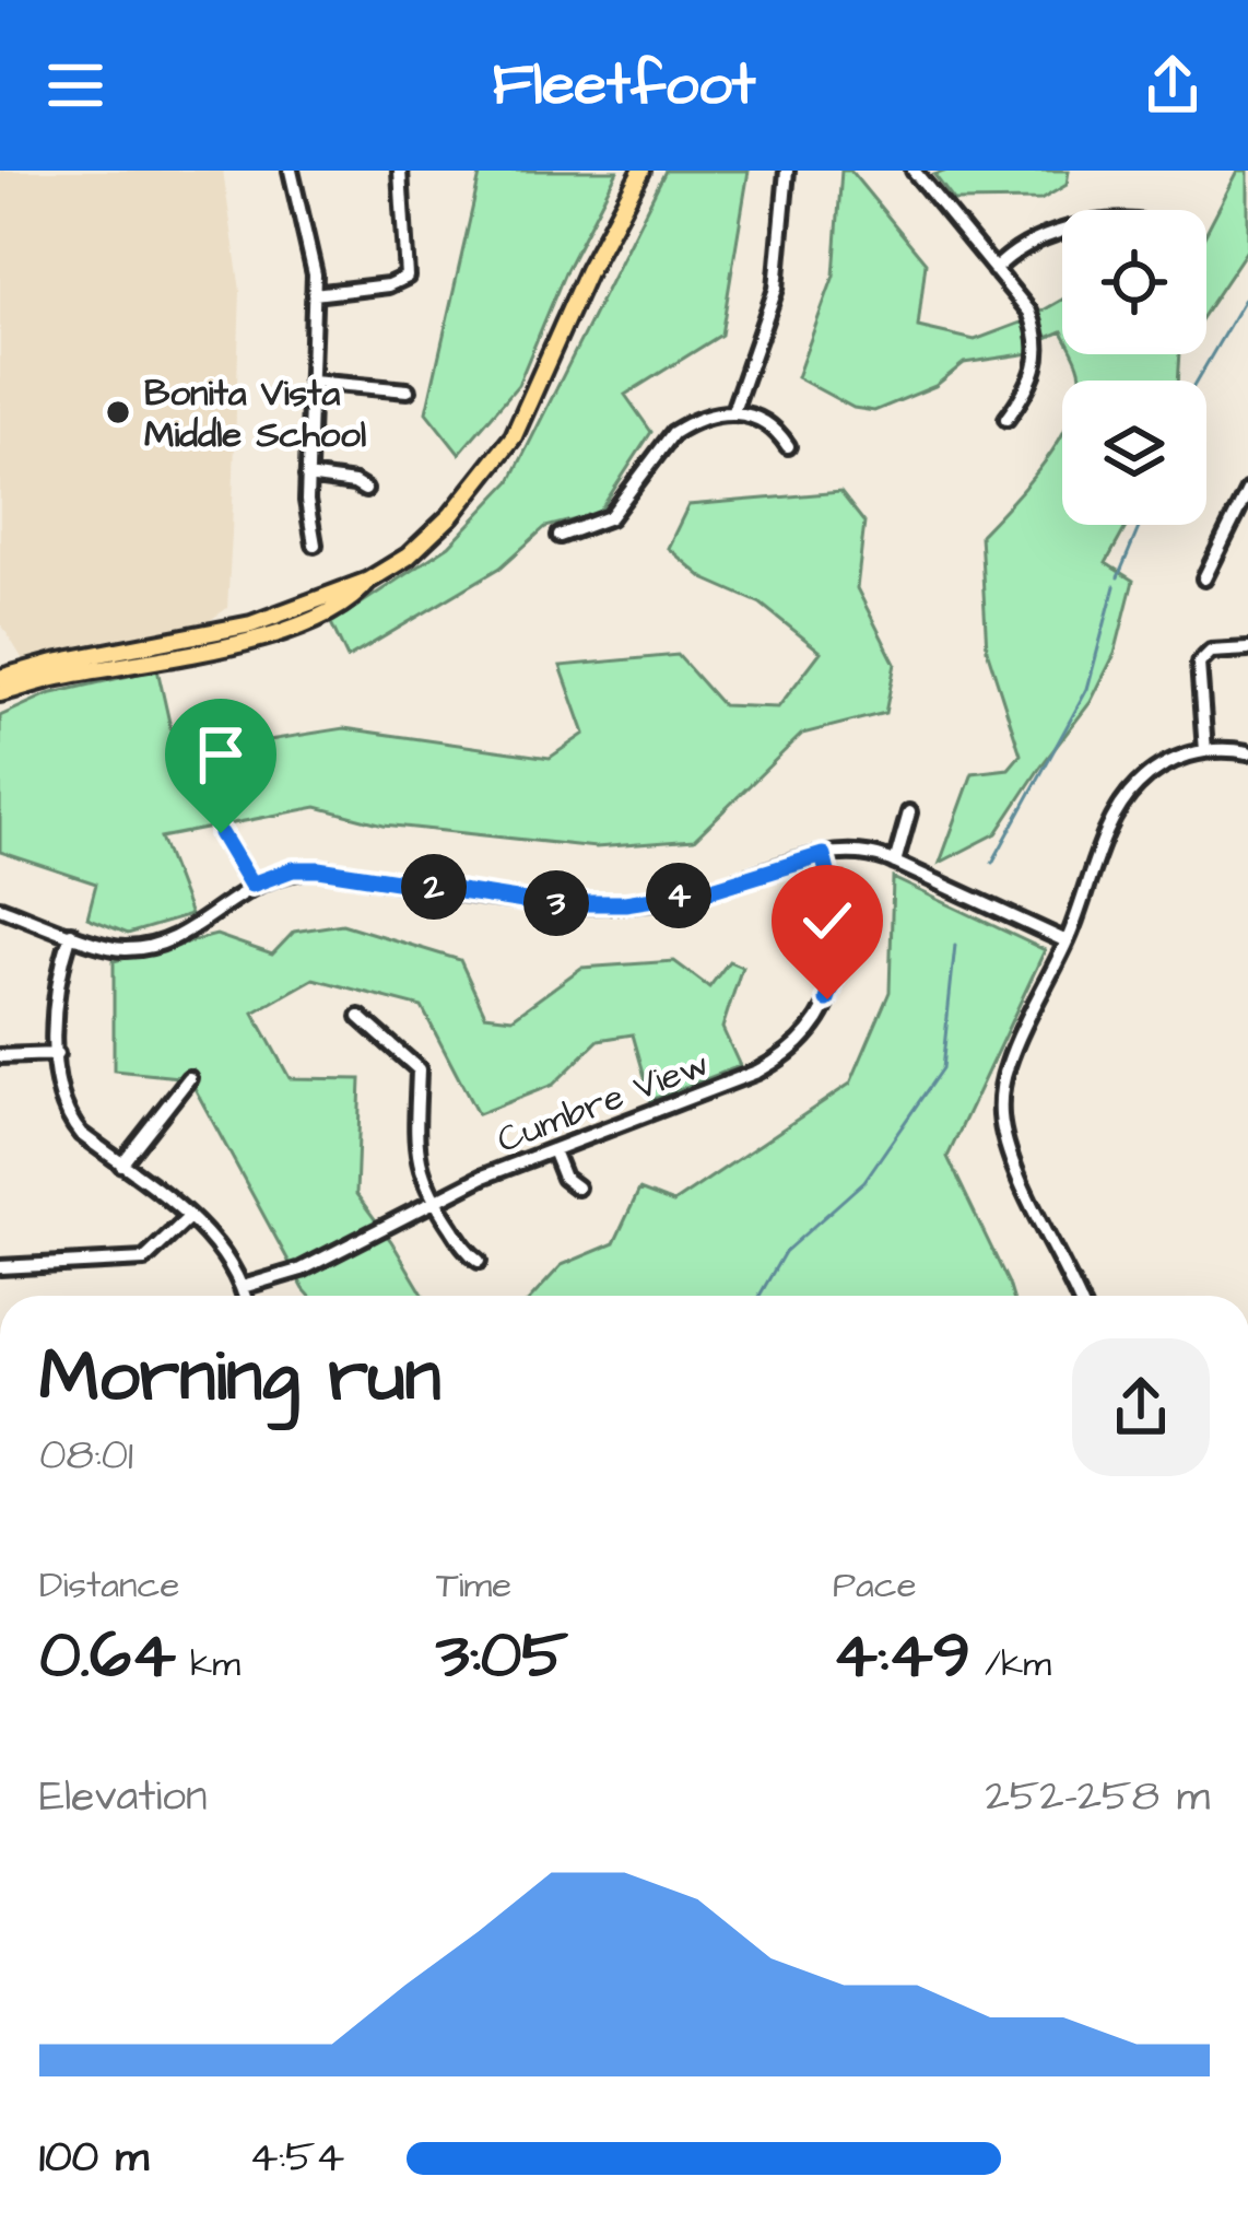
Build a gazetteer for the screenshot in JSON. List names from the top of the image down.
{
  "streets": {
    "street": ["Cumbre View"]
  },
  "places": ["Bonita Vista Middle School"],
  "page": {
    "header": "Fleetfoot",
    "pins": ["2", "4", "3"],
    "heading": ["Morning run", "08:01"],
    "stats": [
      ["Distance", "0.64 km"],
      ["Time", "3:05"],
      ["Pace", "4:49 /km"]
    ],
    "chart": ["Elevation", "252–258 m"],
    "list": [
      {
        "name": "100 m",
        "note": "4:54"
      }
    ]
  }
}
